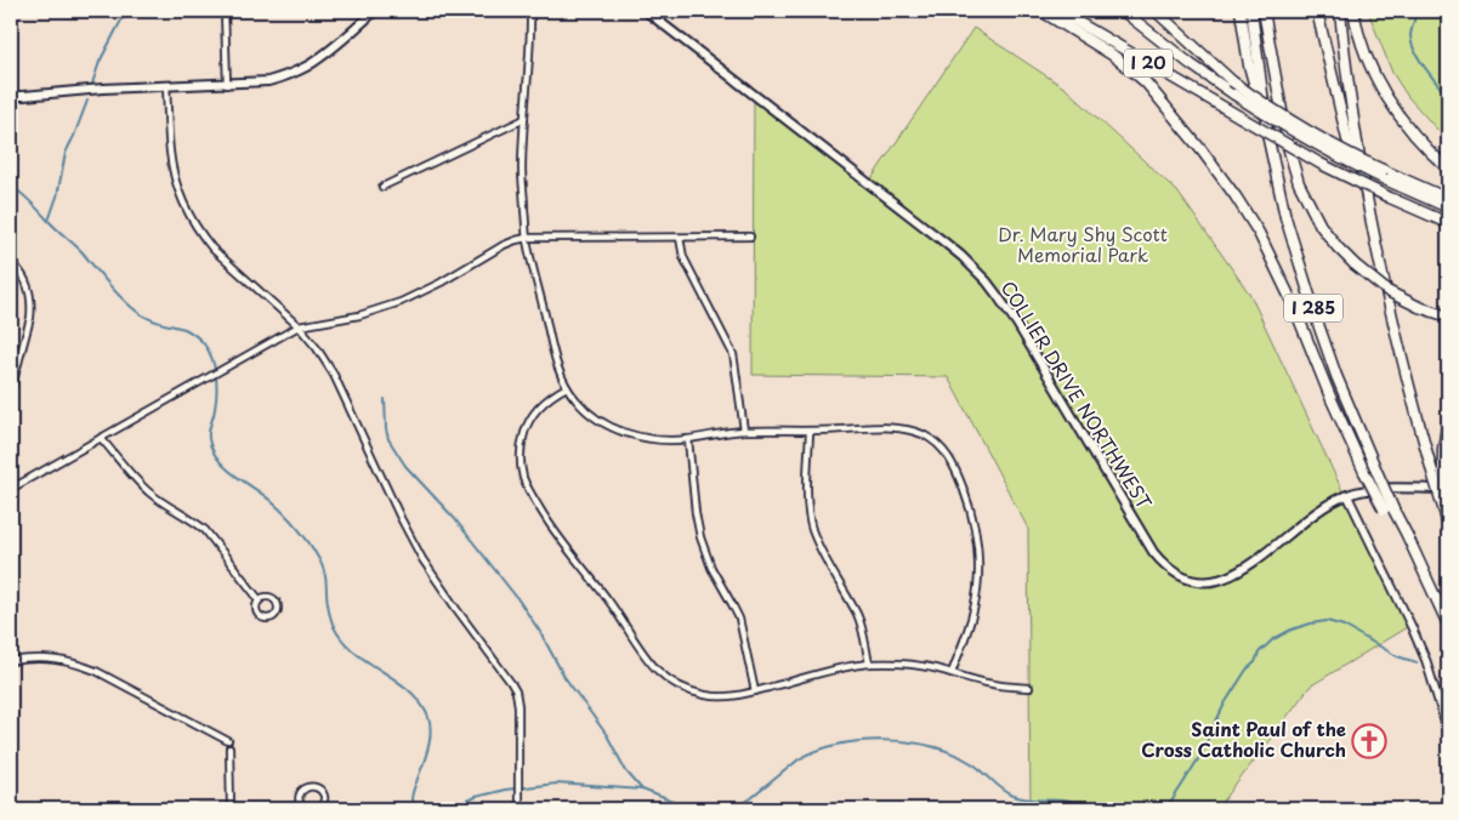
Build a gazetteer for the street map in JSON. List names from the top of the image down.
{
  "streets": {
    "highway": ["I 20", "I 285"],
    "main road": ["COLLIER DRIVE NORTHWEST"]
  },
  "parks": ["Dr. Mary Shy Scott Memorial Park"],
  "places": {
    "church": ["Saint Paul of the Cross Catholic Church"]
  }
}
